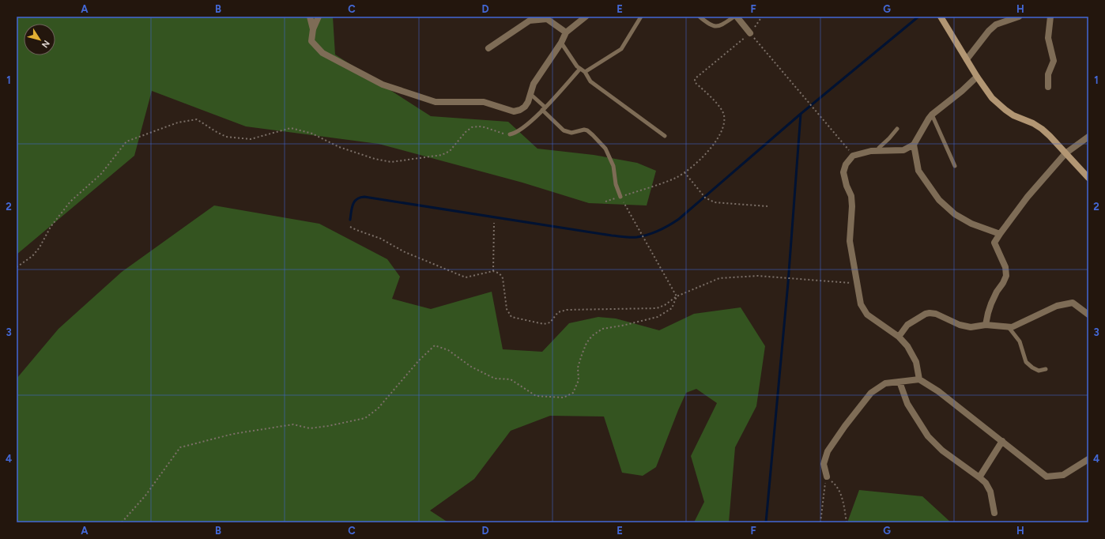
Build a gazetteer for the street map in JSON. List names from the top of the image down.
{
  "north": "bottom right",
  "grid": {
    "columns": [
      "A",
      "B",
      "C",
      "D",
      "E",
      "F",
      "G",
      "H"
    ],
    "rows": [
      "1",
      "2",
      "3",
      "4"
    ]
  }
}
